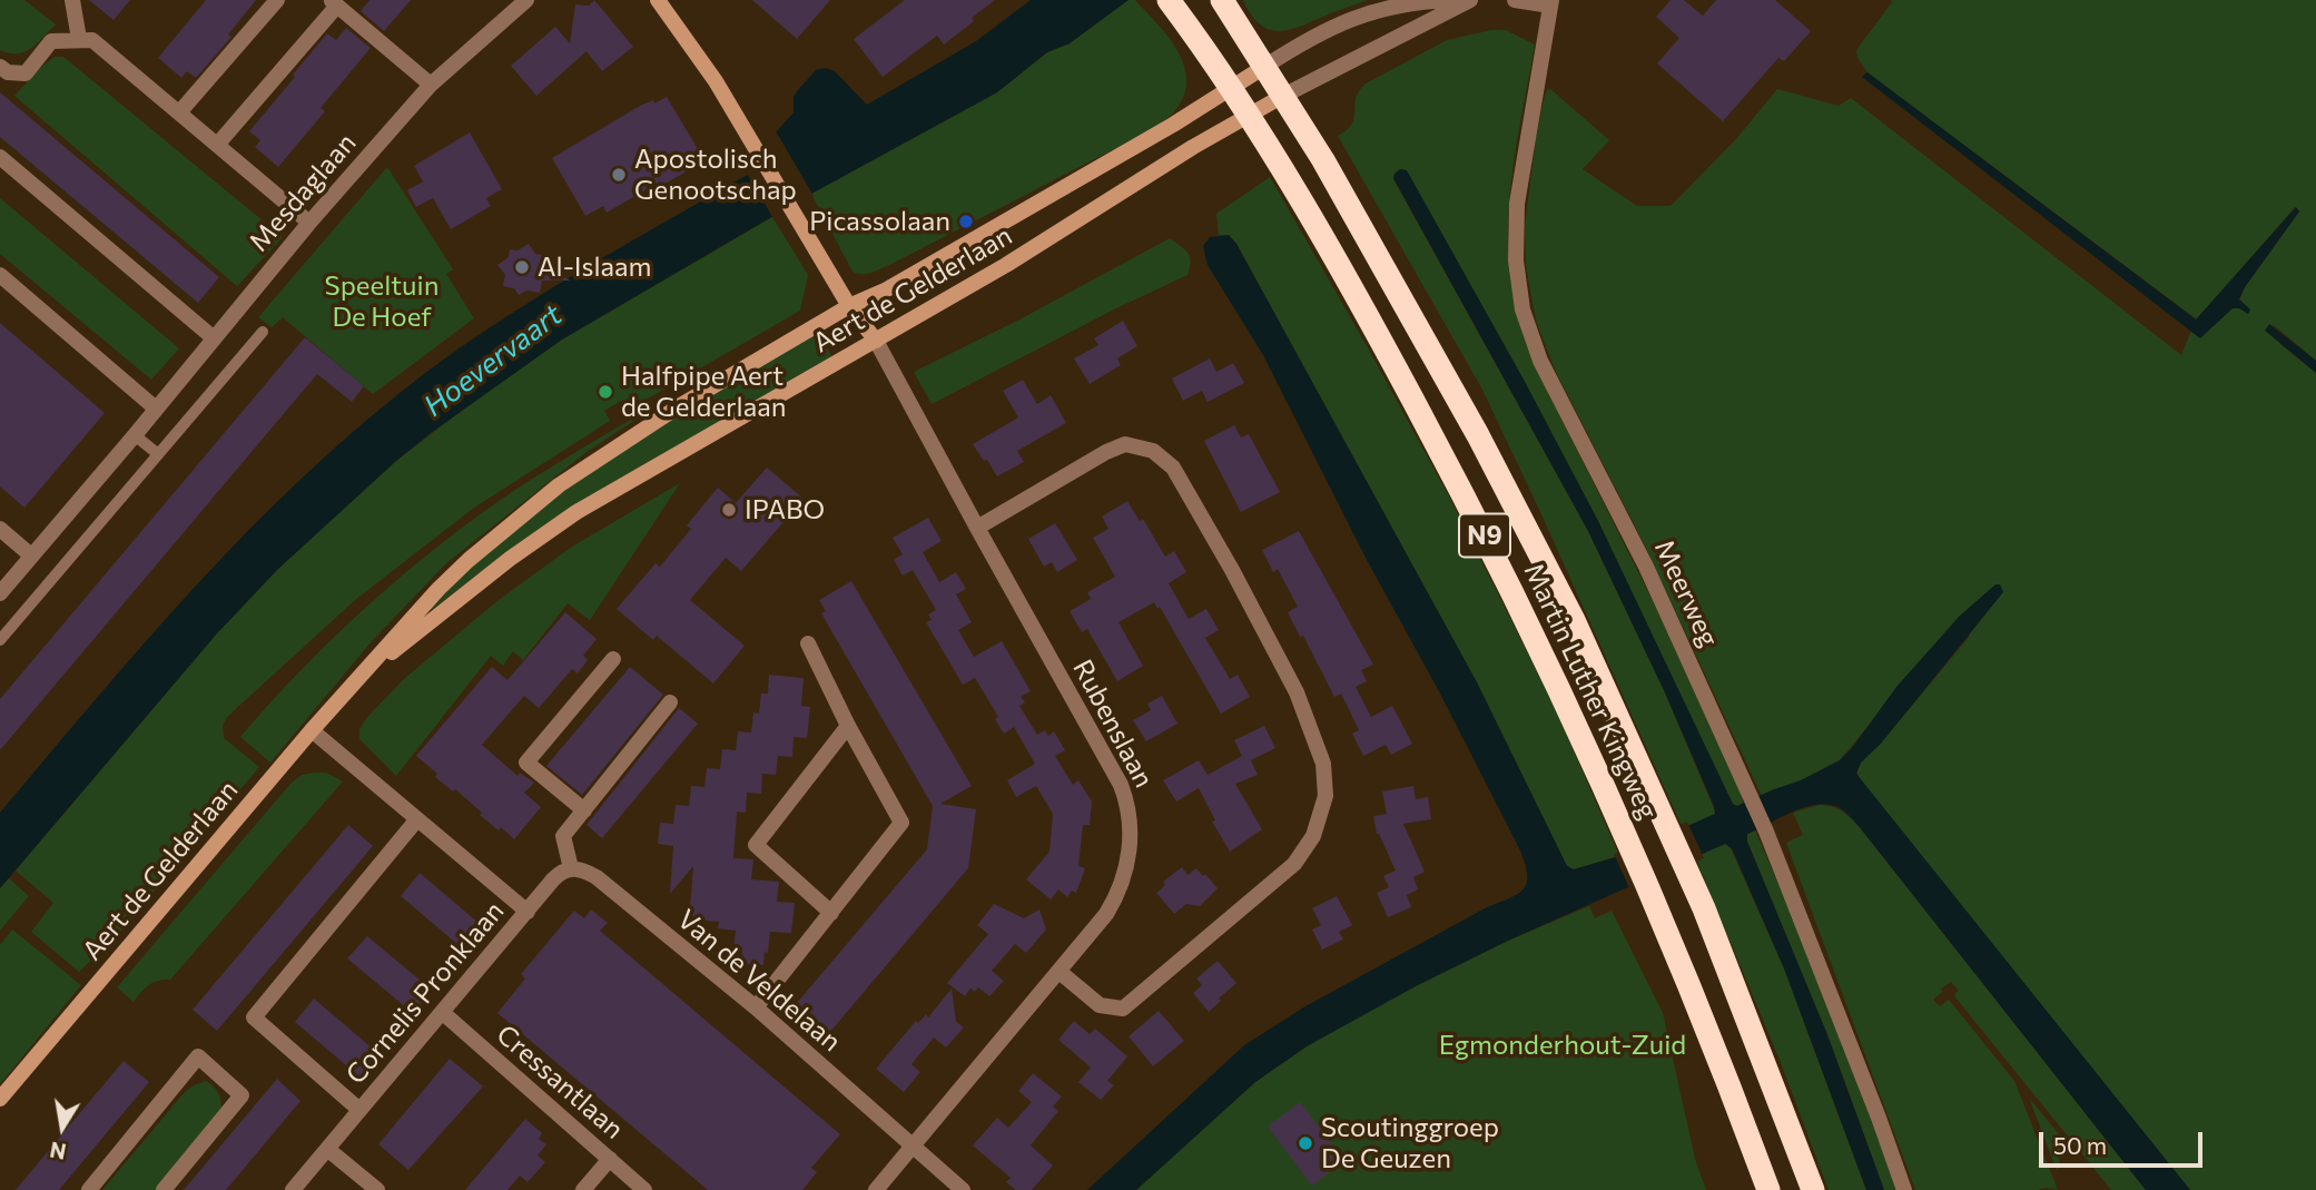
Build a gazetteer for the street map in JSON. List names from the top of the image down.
{
  "streets": {
    "highway": ["N9", "Martin Luther Kingweg"],
    "street": [
      "Mesdaglaan",
      "Aert de Gelderlaan",
      "Meerweg",
      "Rubenslaan",
      "Van de Veldelaan",
      "Cornelis Pronklaan",
      "Cressantlaan"
    ]
  },
  "crossings": [
    ["Aert de Gelderlaan", "Martin Luther Kingweg"],
    ["Aert de Gelderlaan", "Rubenslaan"],
    ["Aert de Gelderlaan", "Cornelis Pronklaan"],
    ["Rubenslaan", "Van de Veldelaan"],
    ["Cornelis Pronklaan", "Cressantlaan"]
  ],
  "water": ["Hoevervaart"],
  "parks": ["Speeltuin De Hoef", "Egmonderhout-Zuid"],
  "places": [
    "Apostolisch Genootschap",
    "Picassolaan",
    "Al-Islaam",
    "Halfpipe Aert de Gelderlaan",
    "IPABO",
    "Scoutinggroep De Geuzen"
  ],
  "scale_bar": "50 m",
  "north": "bottom"
}
